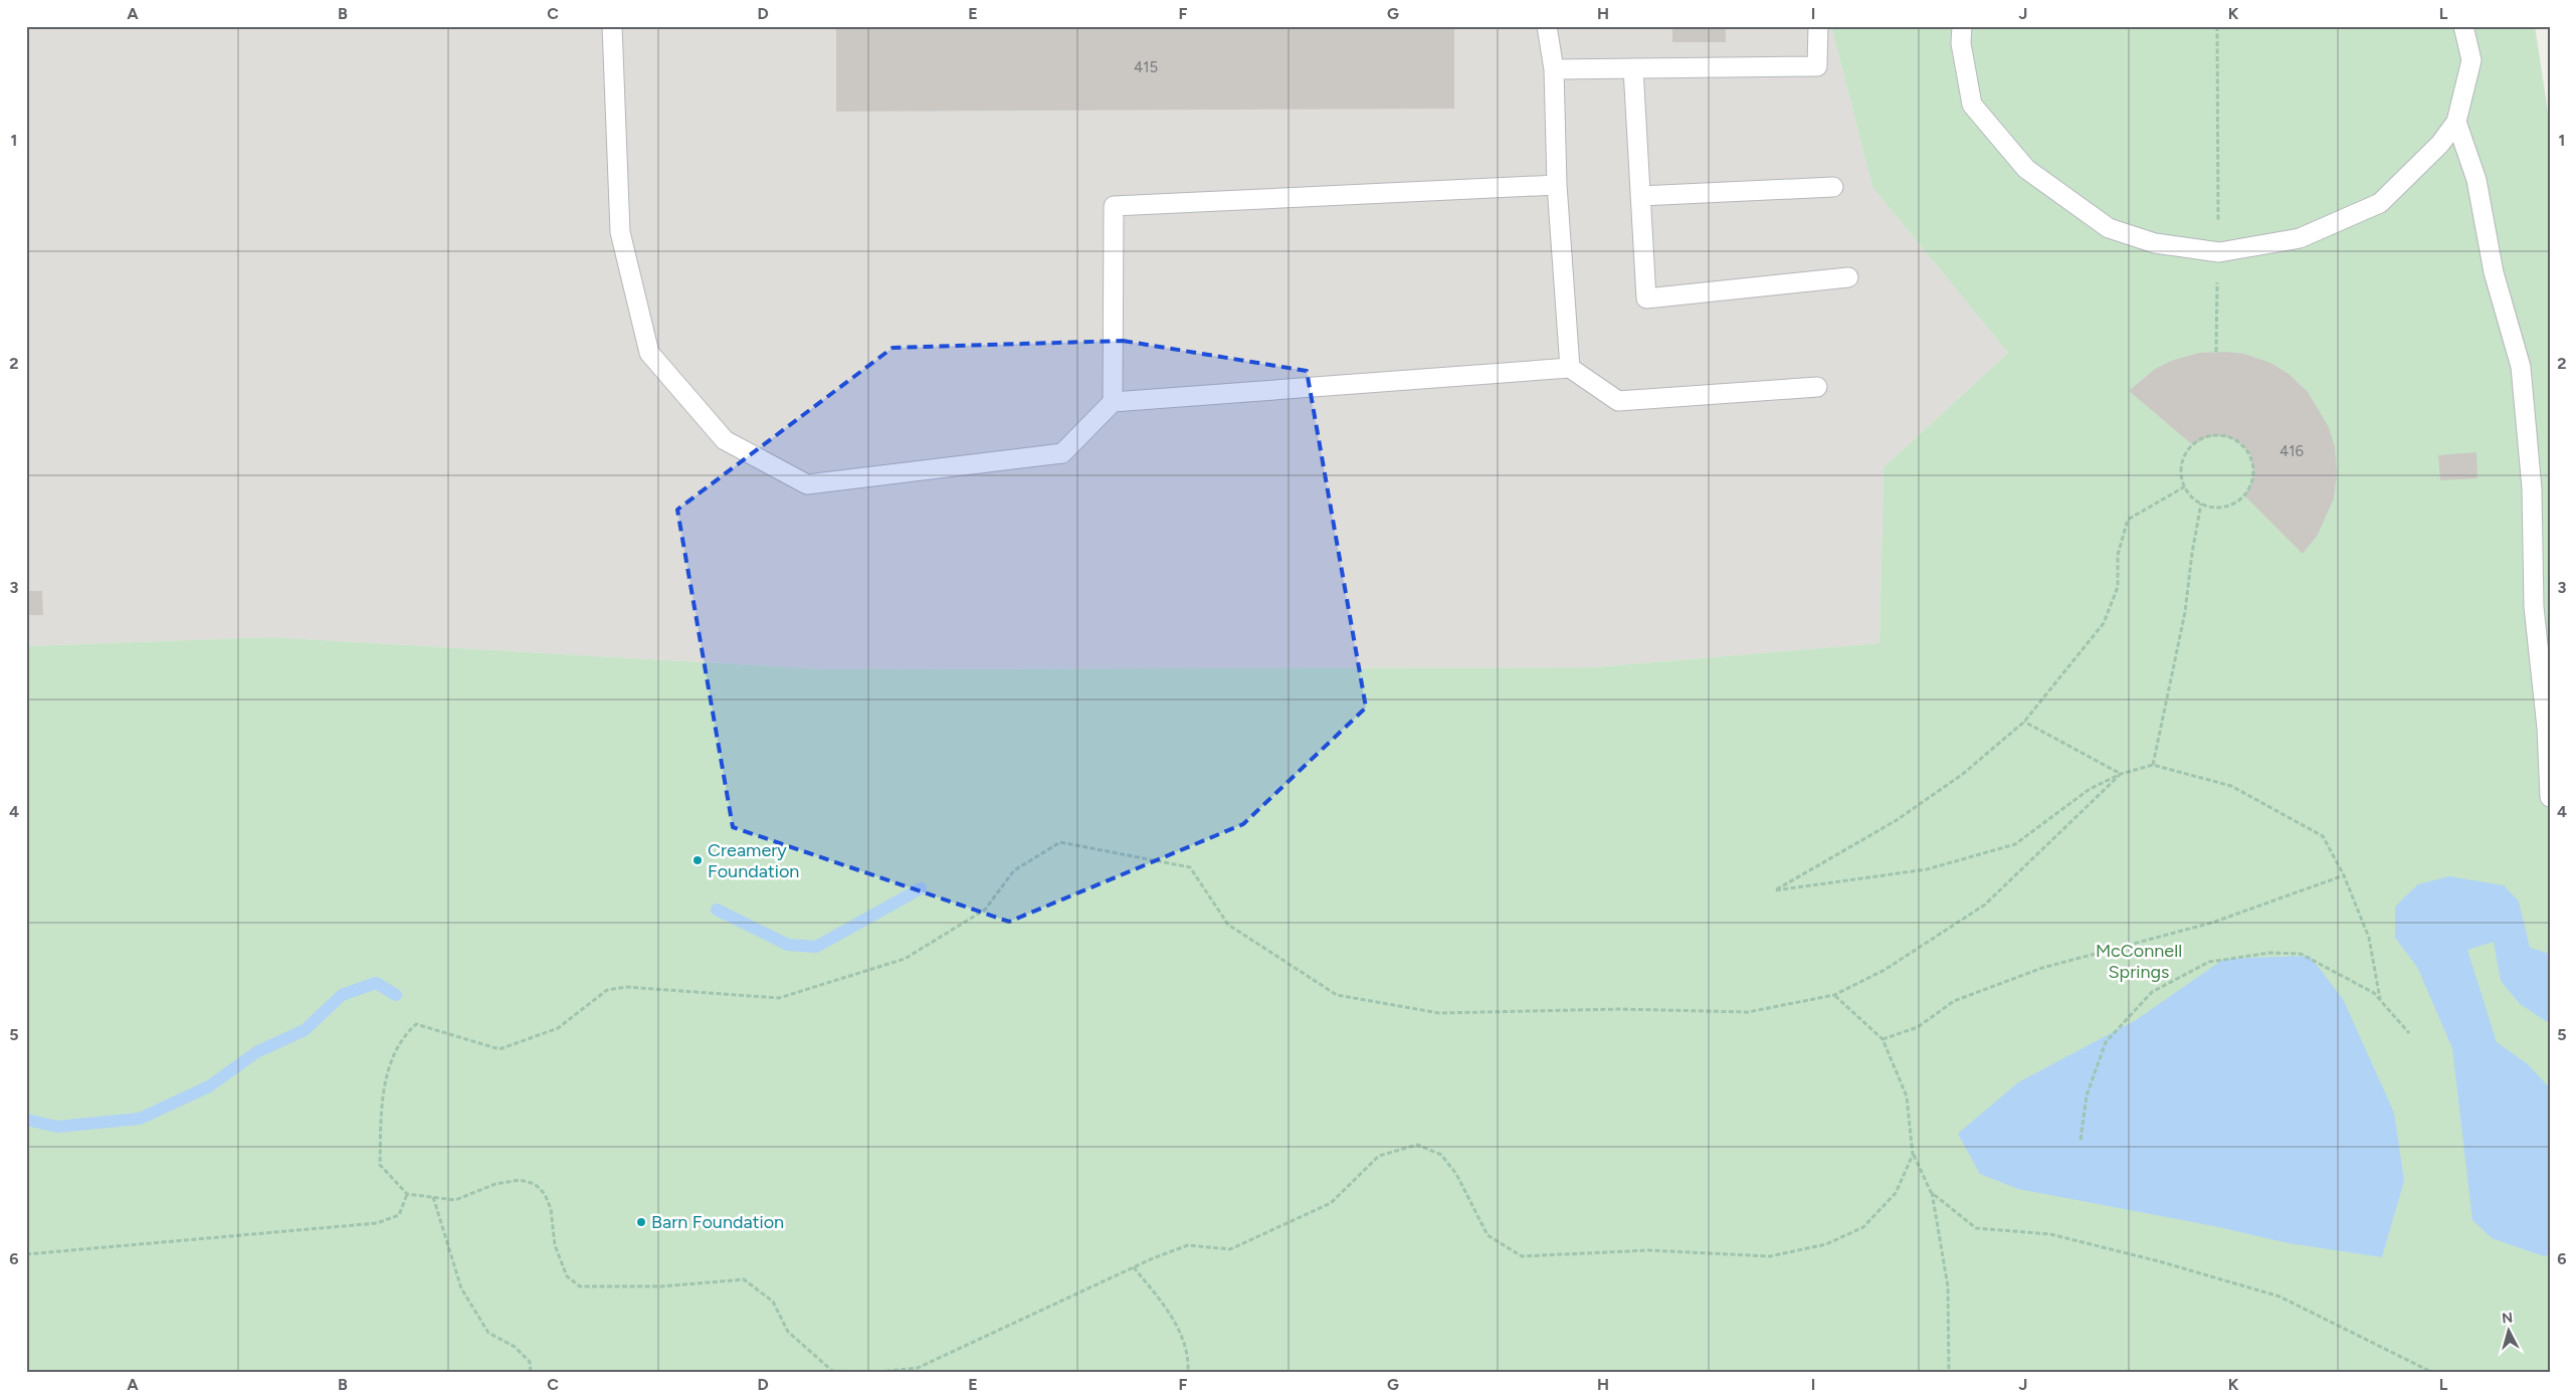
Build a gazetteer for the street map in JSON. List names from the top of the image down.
{
  "parks": ["McConnell Springs"],
  "places": ["Creamery Foundation", "Barn Foundation"],
  "house_numbers": ["415", "416"],
  "north": "top",
  "grid": {
    "columns": [
      "A",
      "B",
      "C",
      "D",
      "E",
      "F",
      "G",
      "H",
      "I",
      "J",
      "K",
      "L"
    ],
    "rows": [
      "1",
      "2",
      "3",
      "4",
      "5",
      "6"
    ]
  }
}
